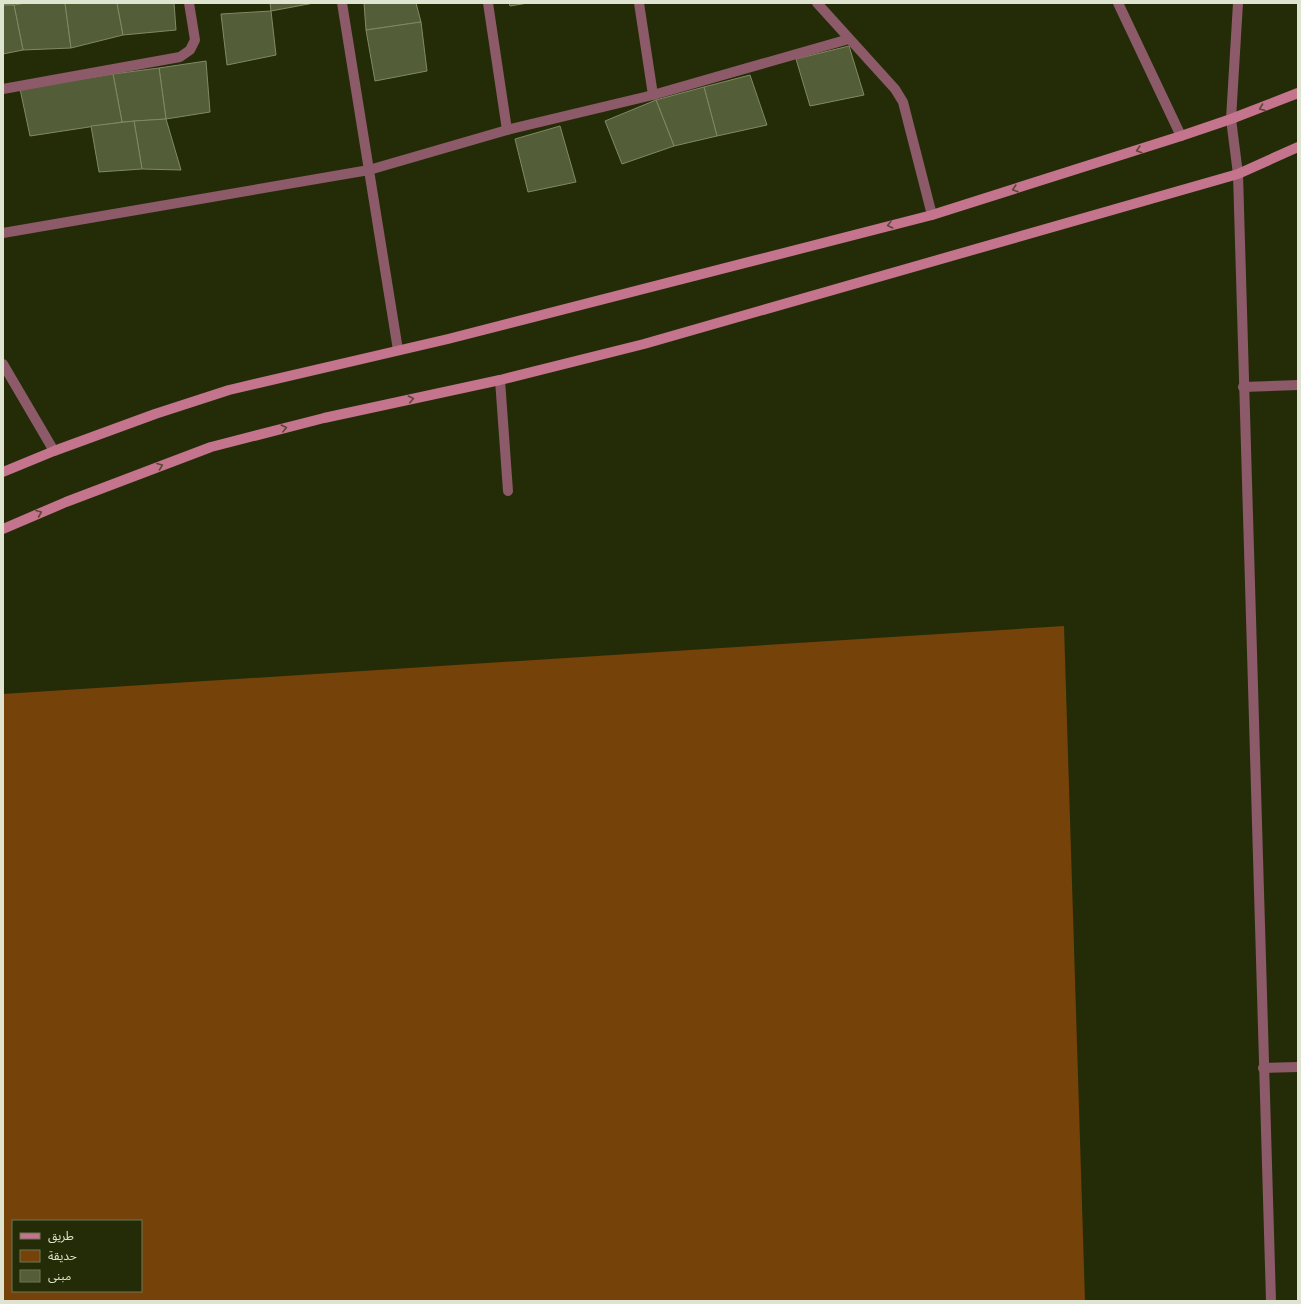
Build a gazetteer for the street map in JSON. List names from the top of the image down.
{
  "legend": ["طريق", "حديقة", "مبنى"]
}
